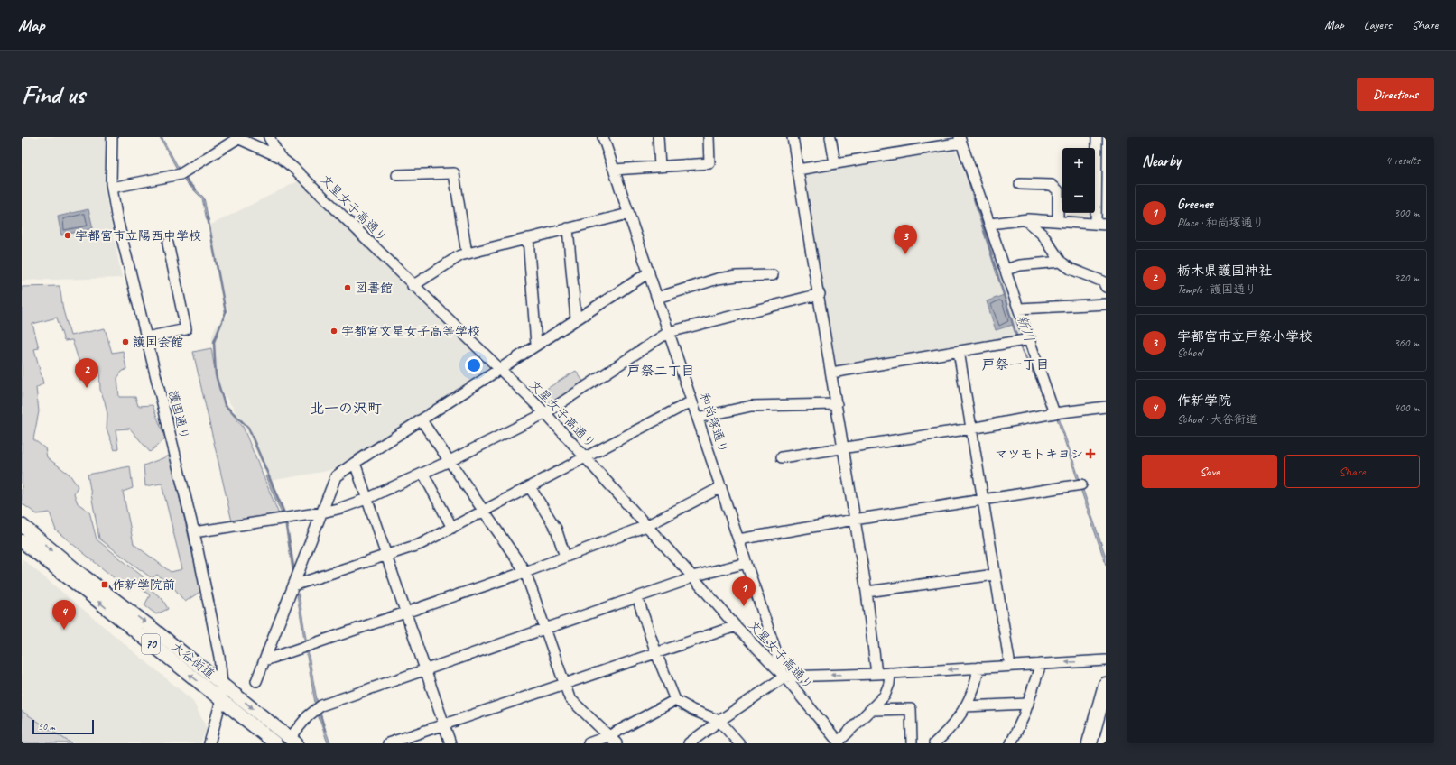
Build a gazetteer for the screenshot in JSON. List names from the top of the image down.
{
  "streets": {
    "main road": ["70", "大谷街道"],
    "street": ["文星女子高通り", "護国通り", "和尚塚通り"]
  },
  "crossings": [
    ["文星女子高通り", "和尚塚通り"],
    ["護国通り", "大谷街道"]
  ],
  "districts": ["戸祭一丁目", "戸祭二丁目", "北一の沢町"],
  "water": ["新川"],
  "places": {
    "other": [
      "宇都宮市立陽西中学校",
      "図書館",
      "宇都宮文星女子高等学校",
      "護国会館"
    ],
    "health": ["マツモトキヨシ"],
    "transit": ["作新学院前"]
  },
  "scale_bar": "50 m",
  "page": {
    "header": "Map",
    "nav": ["Map", "Layers", "Share"],
    "buttons": [
      "Directions",
      ["Save", "Share"]
    ],
    "title": "Find us",
    "heading": ["Nearby", "4 results"],
    "map_buttons": ["+", "−"],
    "list": [
      {
        "mark": "1",
        "name": "Greenee",
        "note": "Place · 和尚塚通り",
        "value": "300 m"
      },
      {
        "mark": "2",
        "name": "栃木県護国神社",
        "note": "Temple · 護国通り",
        "value": "320 m"
      },
      {
        "mark": "3",
        "name": "宇都宮市立戸祭小学校",
        "note": "School",
        "value": "360 m"
      },
      {
        "mark": "4",
        "name": "作新学院",
        "note": "School · 大谷街道",
        "value": "400 m"
      }
    ],
    "pins": [
      "3",
      "2",
      "1",
      "4"
    ],
    "scale": "50 m"
  }
}
